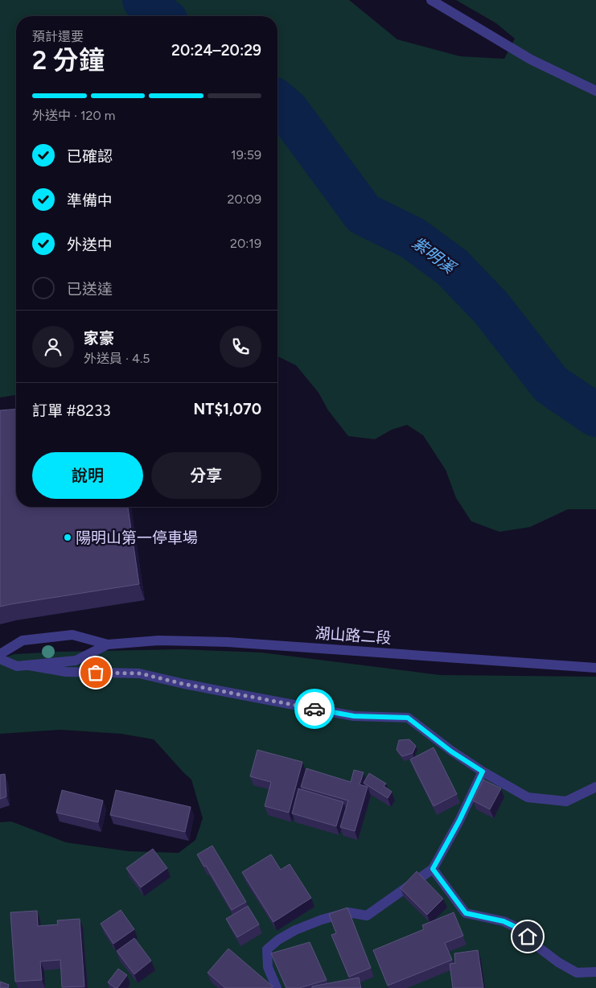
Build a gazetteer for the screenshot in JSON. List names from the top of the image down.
{
  "streets": {
    "street": ["湖山路二段"]
  },
  "water": ["紫明溪"],
  "places": ["陽明山第一停車場"],
  "page": {
    "heading": ["2 分鐘", "預計還要", "20:24–20:29"],
    "panel": [
      "家豪",
      "外送員 · 4.5",
      "訂單 #8233",
      "NT$1,070"
    ],
    "bar": "外送中 · 120 m",
    "list": [
      ["已確認", "19:59"],
      ["準備中", "20:09"],
      ["外送中", "20:19"],
      "已送達"
    ],
    "buttons": ["說明", "分享"]
  }
}
